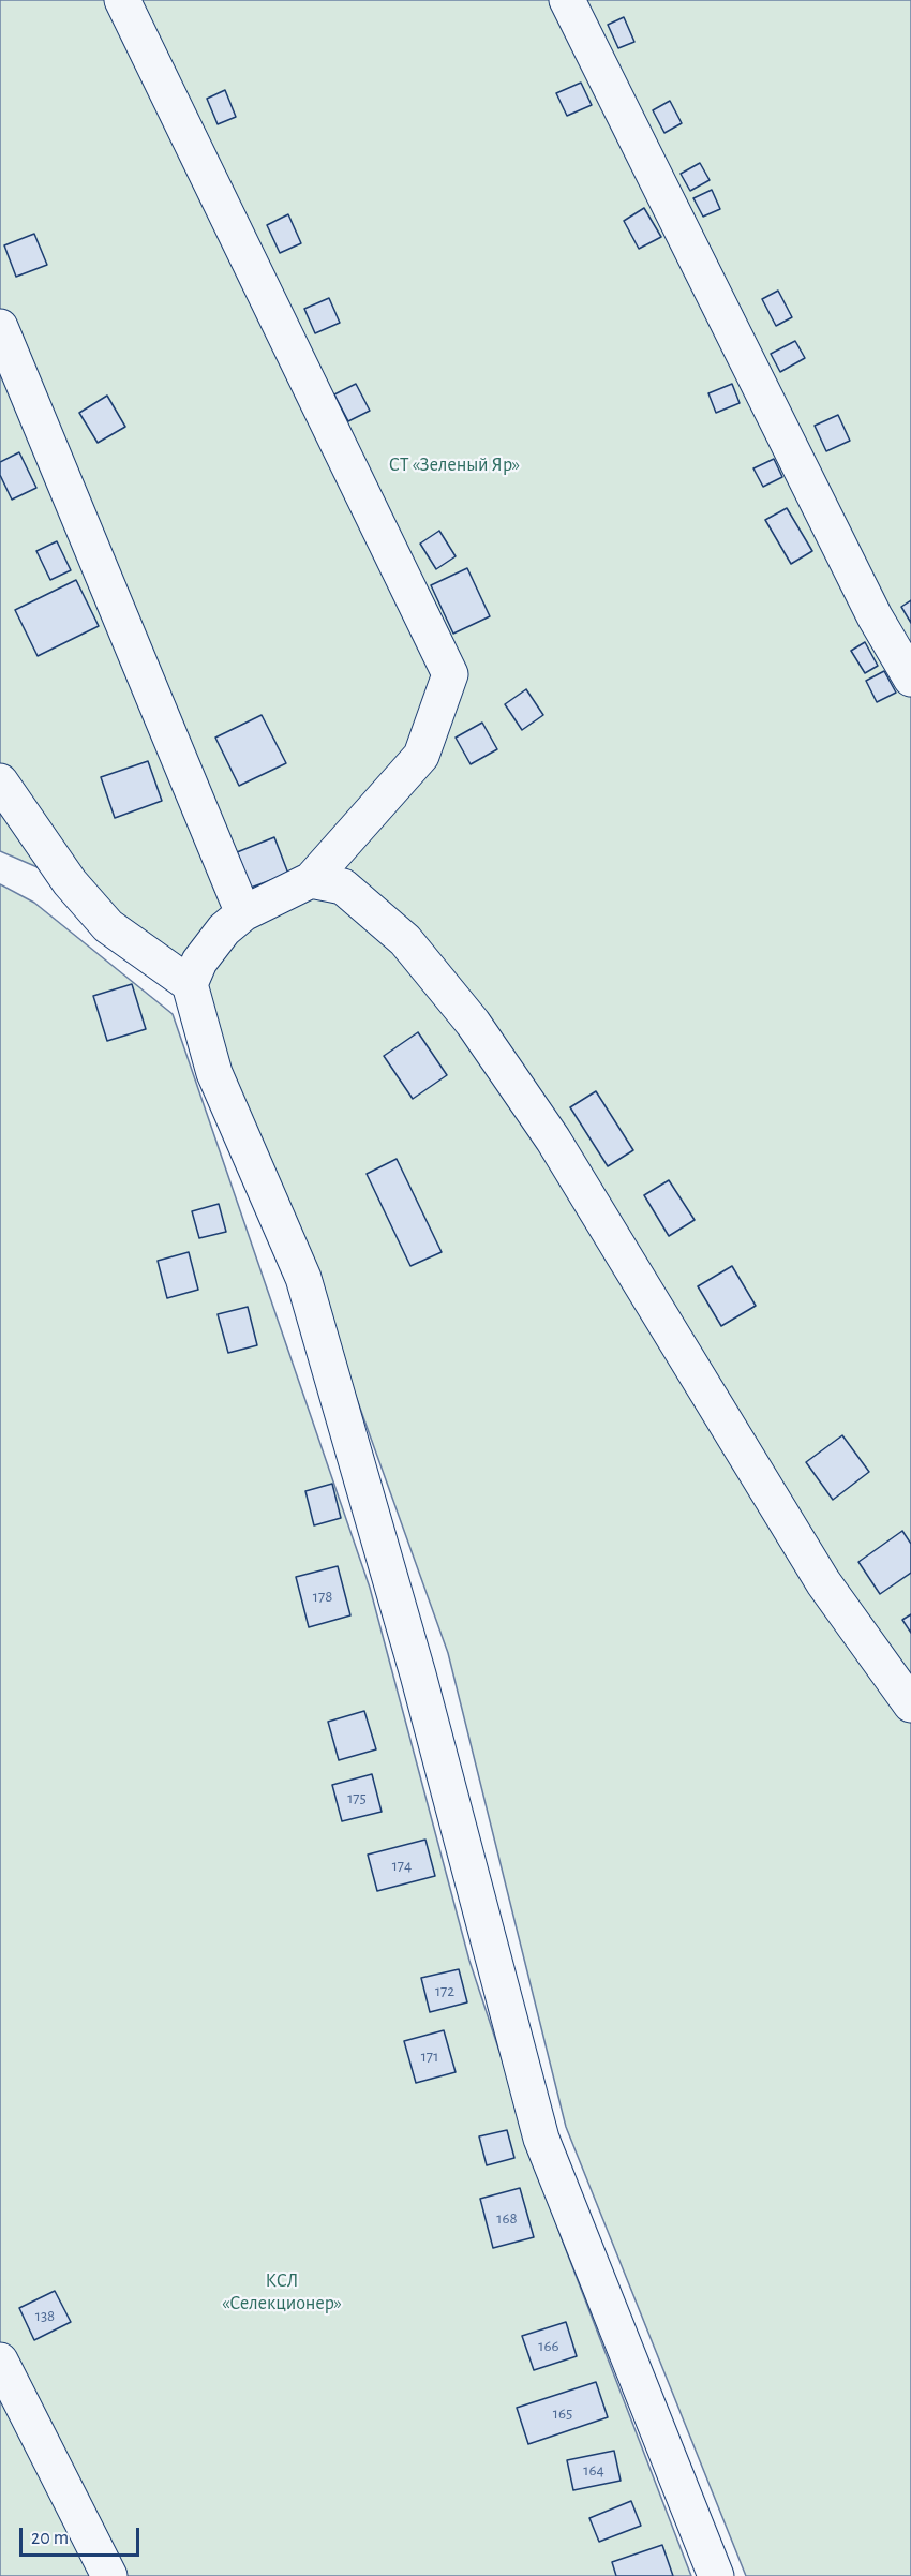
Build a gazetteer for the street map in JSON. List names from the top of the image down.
{
  "parks": ["СТ «Зеленый Яр»", "КСЛ «Селекционер»"],
  "house_numbers": [
    "178",
    "175",
    "174",
    "172",
    "171",
    "168",
    "138",
    "166",
    "165",
    "164"
  ],
  "scale_bar": "20 m"
}
